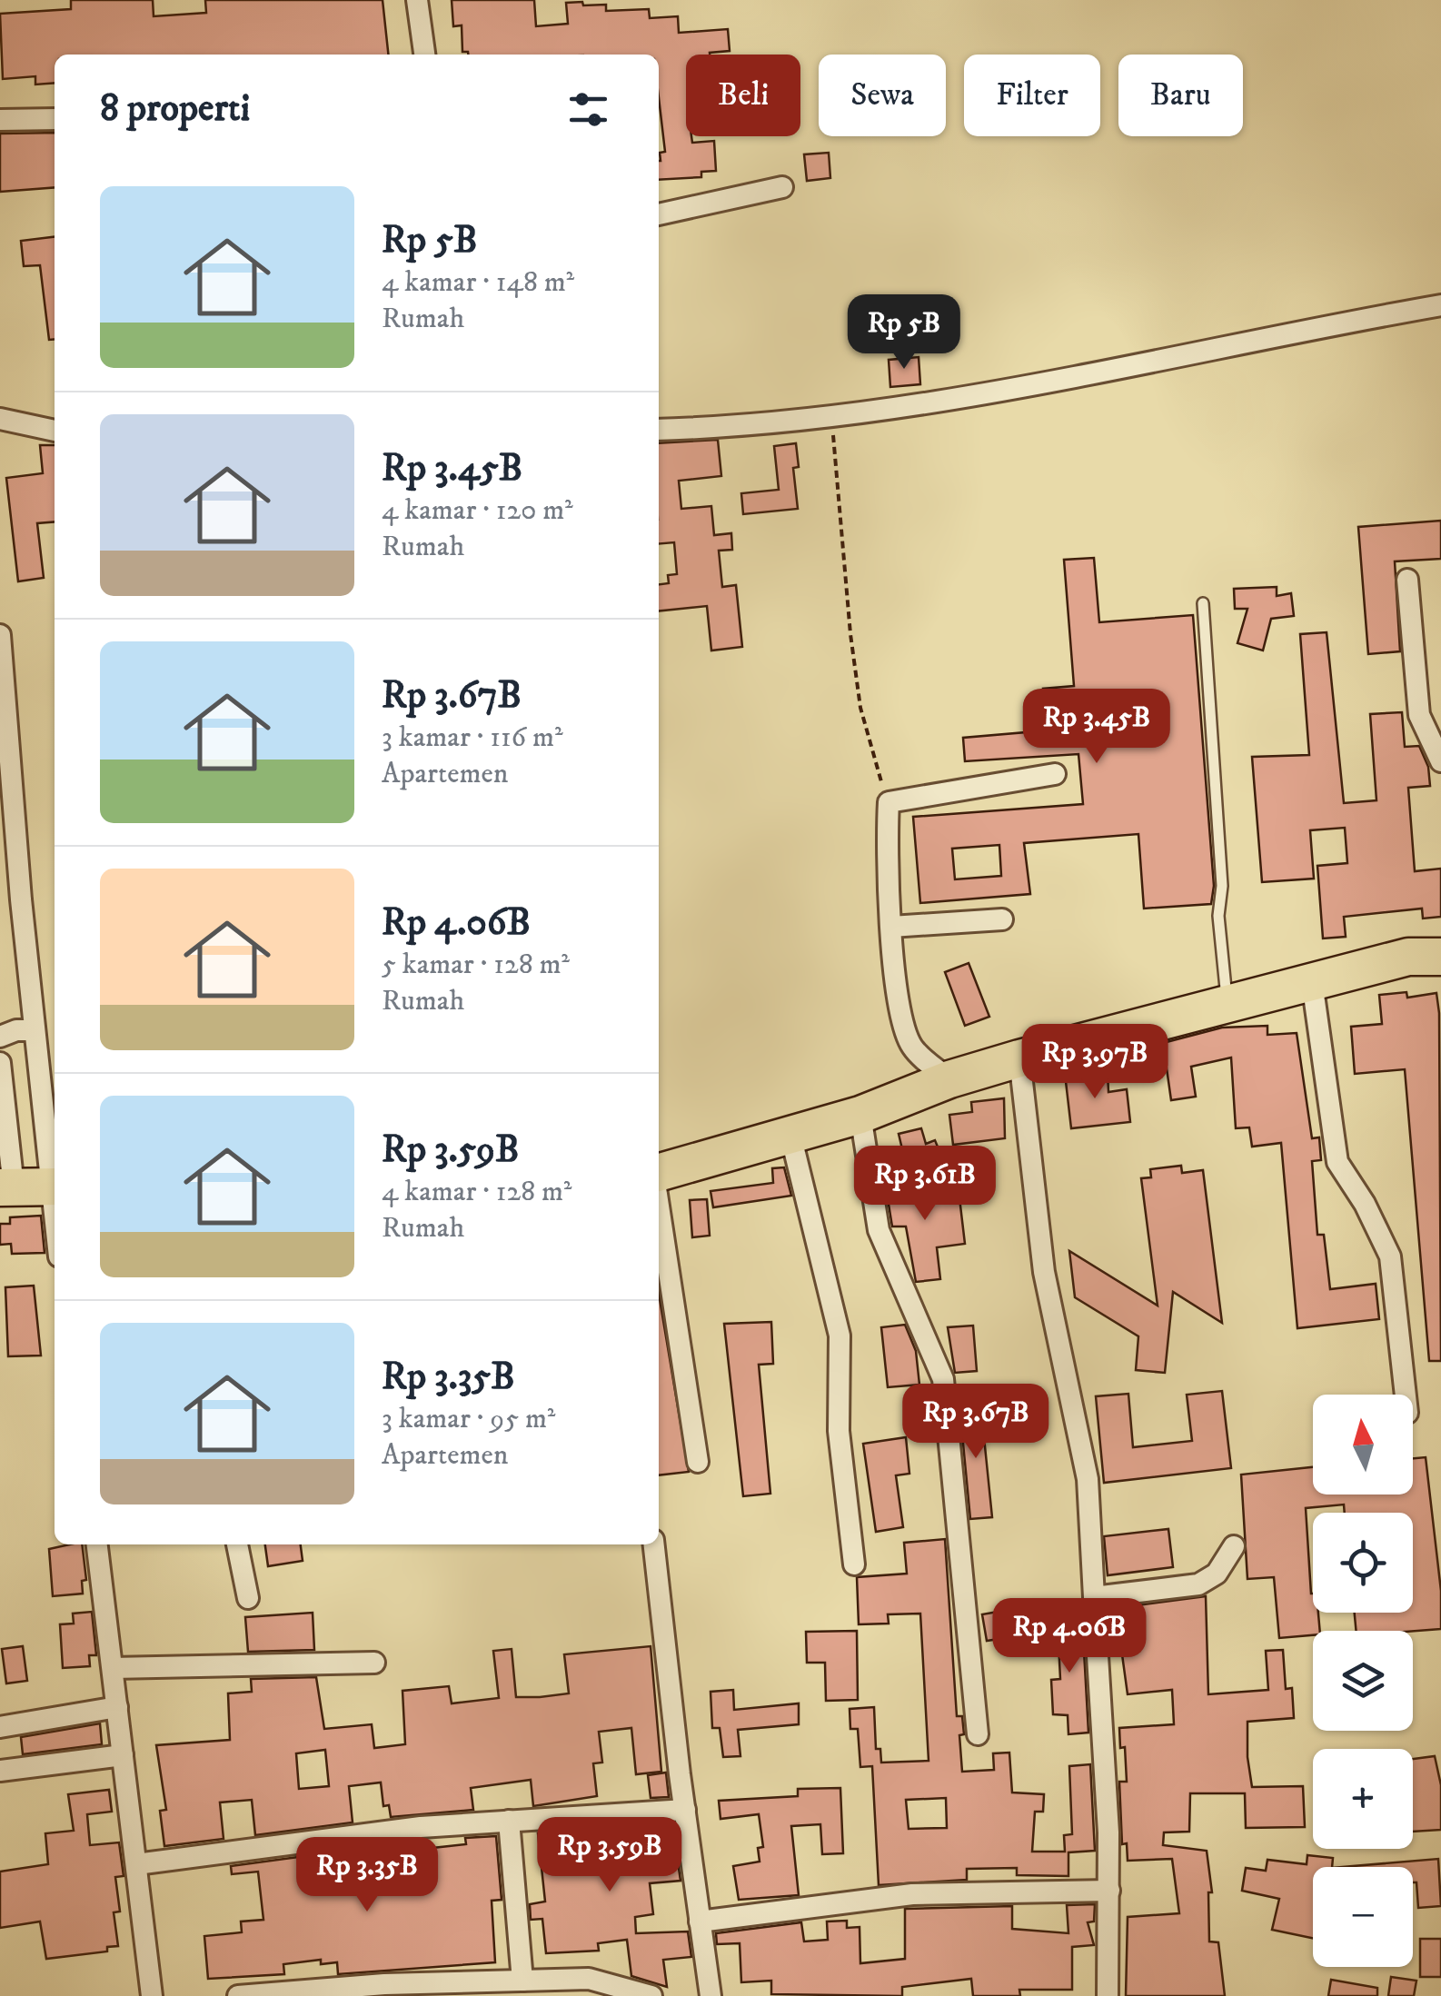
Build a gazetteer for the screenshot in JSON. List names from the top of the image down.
{
  "north": "top",
  "page": {
    "chip": [
      "Beli",
      "Sewa",
      "Filter",
      "Baru"
    ],
    "heading": "8 properti",
    "list": [
      {
        "name": "Rp 5B",
        "note": "4 kamar · 148 m² · Rumah"
      },
      {
        "name": "Rp 3.45B",
        "note": "4 kamar · 120 m² · Rumah"
      },
      {
        "name": "Rp 3.67B",
        "note": "3 kamar · 116 m² · Apartemen"
      },
      {
        "name": "Rp 4.06B",
        "note": "5 kamar · 128 m² · Rumah"
      },
      {
        "name": "Rp 3.59B",
        "note": "4 kamar · 128 m² · Rumah"
      },
      {
        "name": "Rp 3.35B",
        "note": "3 kamar · 95 m² · Apartemen"
      }
    ],
    "price": [
      "Rp 5B",
      "Rp 3.45B",
      "Rp 3.97B",
      "Rp 3.61B",
      "Rp 3.67B",
      "Rp 4.06B",
      "Rp 3.59B",
      "Rp 3.35B"
    ],
    "map_buttons": ["+", "−"]
  }
}
